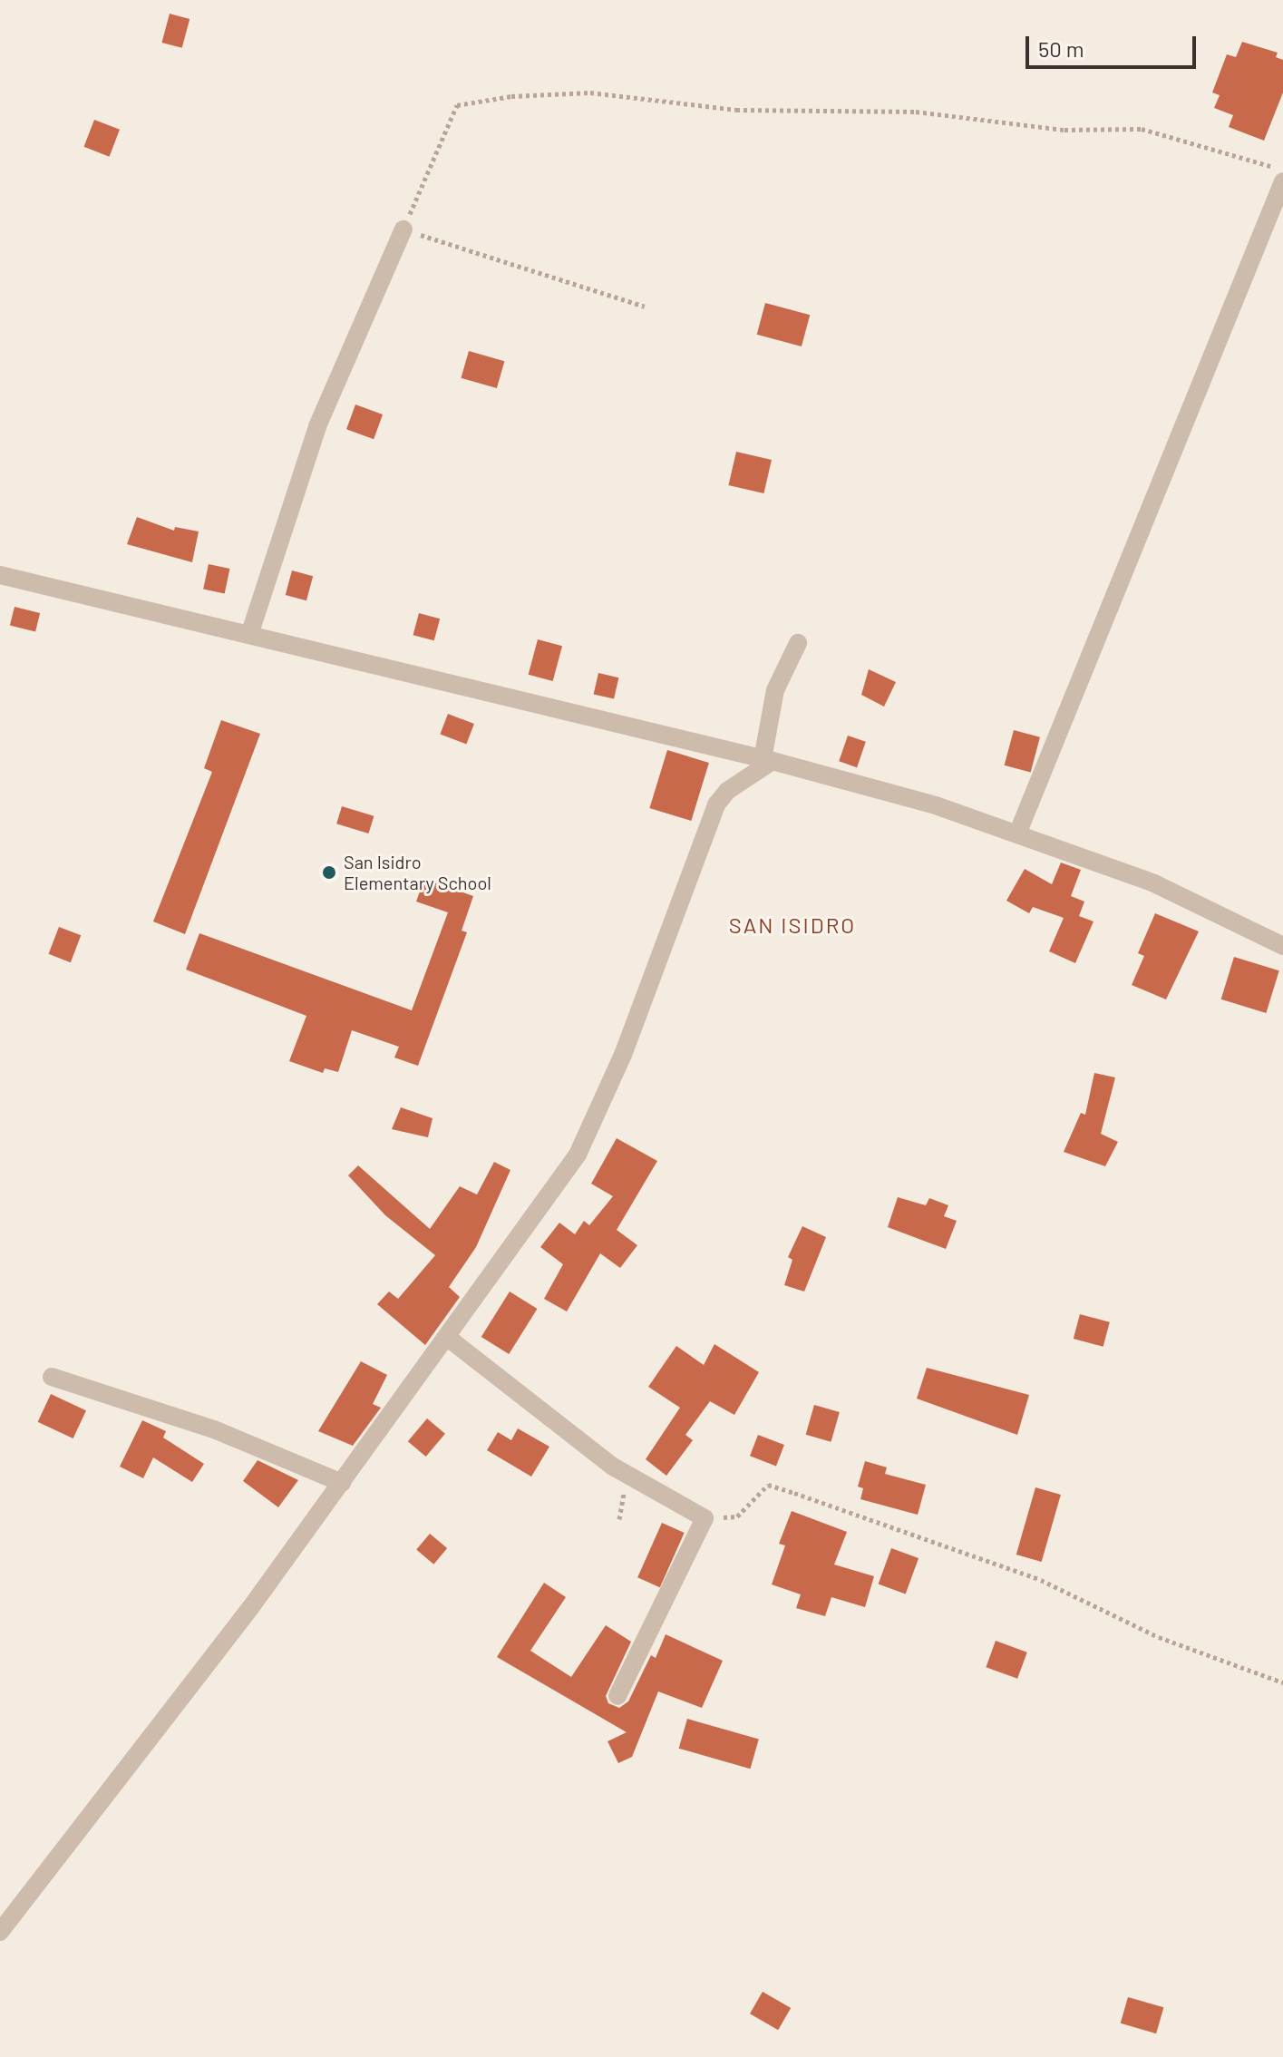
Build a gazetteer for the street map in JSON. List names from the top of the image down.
{
  "districts": ["SAN ISIDRO"],
  "places": ["San Isidro Elementary School"],
  "scale_bar": "50 m"
}
